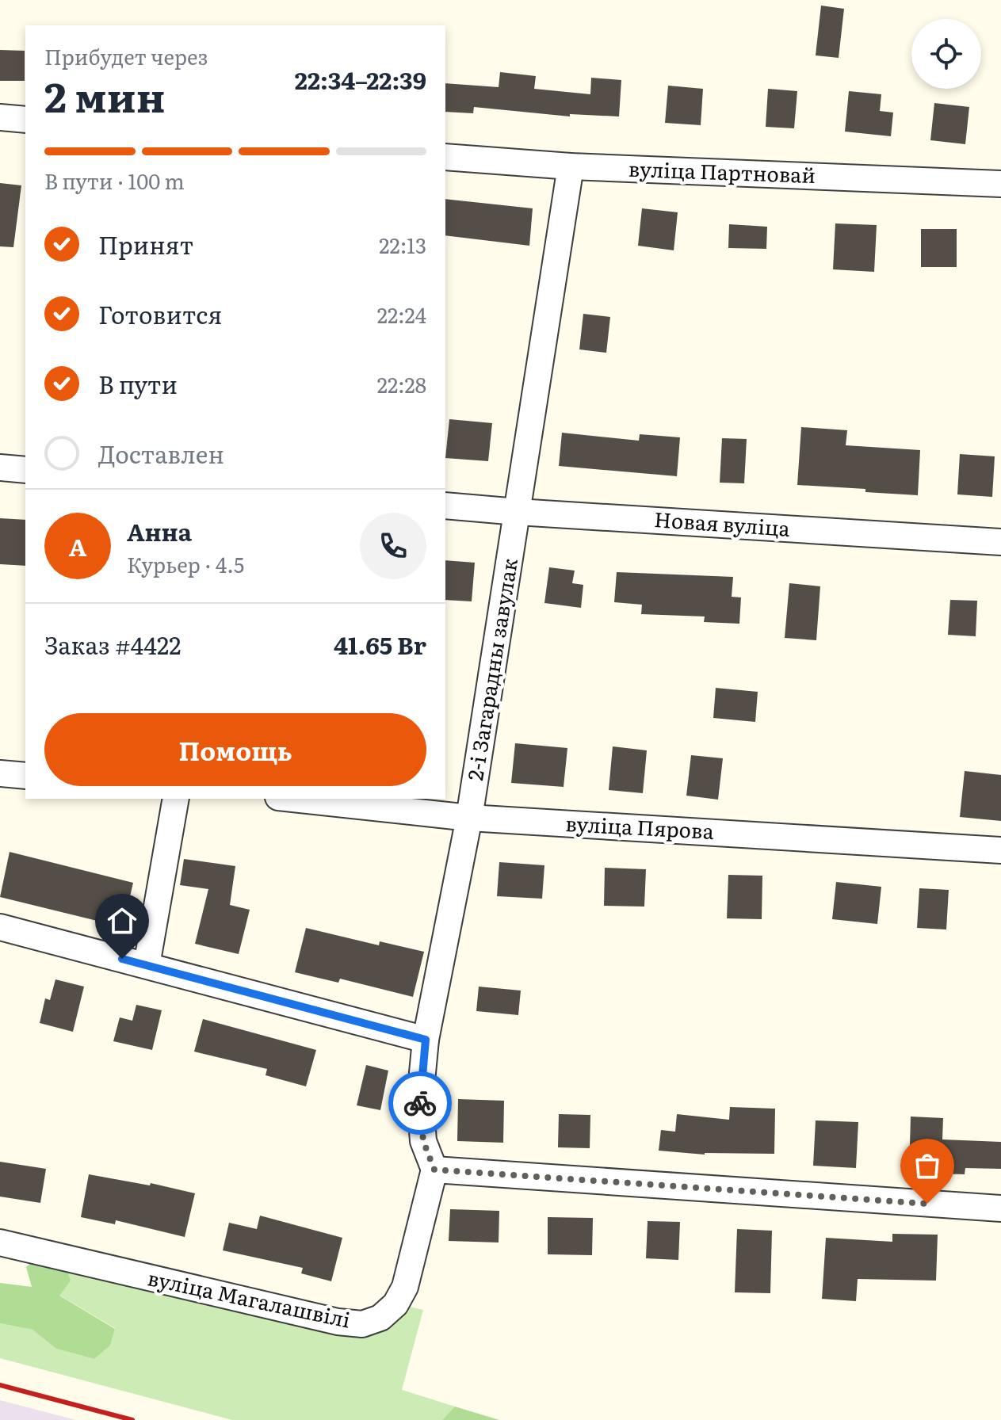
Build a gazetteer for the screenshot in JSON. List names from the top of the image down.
{
  "streets": {
    "street": [
      "вуліца Партновай",
      "Новая вуліца",
      "2-і Загарадны завулак",
      "вуліца Пярова",
      "вуліца Магалашвілі"
    ]
  },
  "crossings": [
    ["вуліца Партновай", "2-і Загарадны завулак"],
    ["Новая вуліца", "2-і Загарадны завулак"],
    ["2-і Загарадны завулак", "вуліца Пярова"],
    ["2-і Загарадны завулак", "вуліца Магалашвілі"]
  ],
  "page": {
    "heading": ["2 мин", "Прибудет через", "22:34–22:39"],
    "panel": [
      "Анна",
      "Курьер · 4.5",
      "Заказ #4422",
      "41.65 Br"
    ],
    "bar": "В пути · 100 m",
    "list": [
      ["Принят", "22:13"],
      ["Готовится", "22:24"],
      ["В пути", "22:28"],
      "Доставлен"
    ],
    "round": "А",
    "buttons": "Помощь"
  }
}
